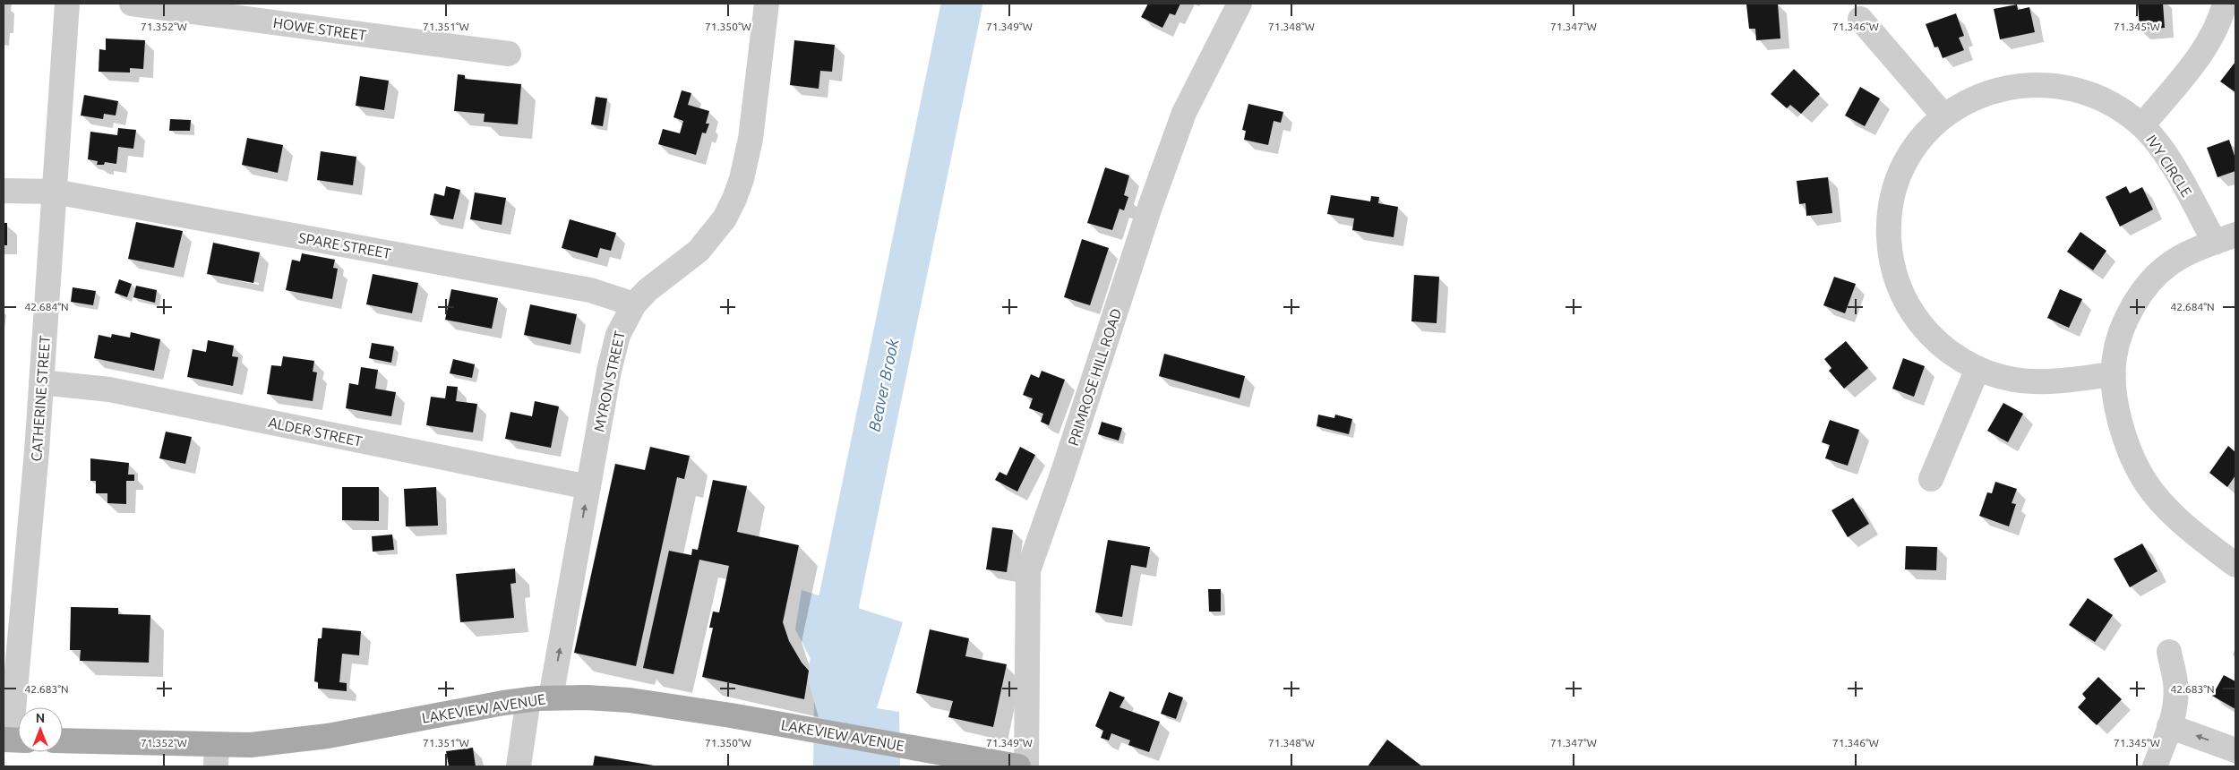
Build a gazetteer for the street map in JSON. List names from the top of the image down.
{
  "streets": {
    "main road": ["LAKEVIEW AVENUE"],
    "street": [
      "HOWE STREET",
      "IVY CIRCLE",
      "SPARE STREET",
      "PRIMROSE HILL ROAD",
      "MYRON STREET",
      "CATHERINE STREET",
      "ALDER STREET"
    ]
  },
  "crossings": [
    ["SPARE STREET", "MYRON STREET"],
    ["SPARE STREET", "CATHERINE STREET"],
    ["MYRON STREET", "ALDER STREET"],
    ["MYRON STREET", "LAKEVIEW AVENUE"],
    ["CATHERINE STREET", "ALDER STREET"]
  ],
  "water": ["Beaver Brook"],
  "north": "top",
  "coordinates": [
    "71.352°W",
    "71.351°W",
    "71.350°W",
    "71.349°W",
    "71.348°W",
    "71.347°W",
    "71.346°W",
    "71.345°W",
    "42.684°N",
    "42.683°N"
  ]
}
